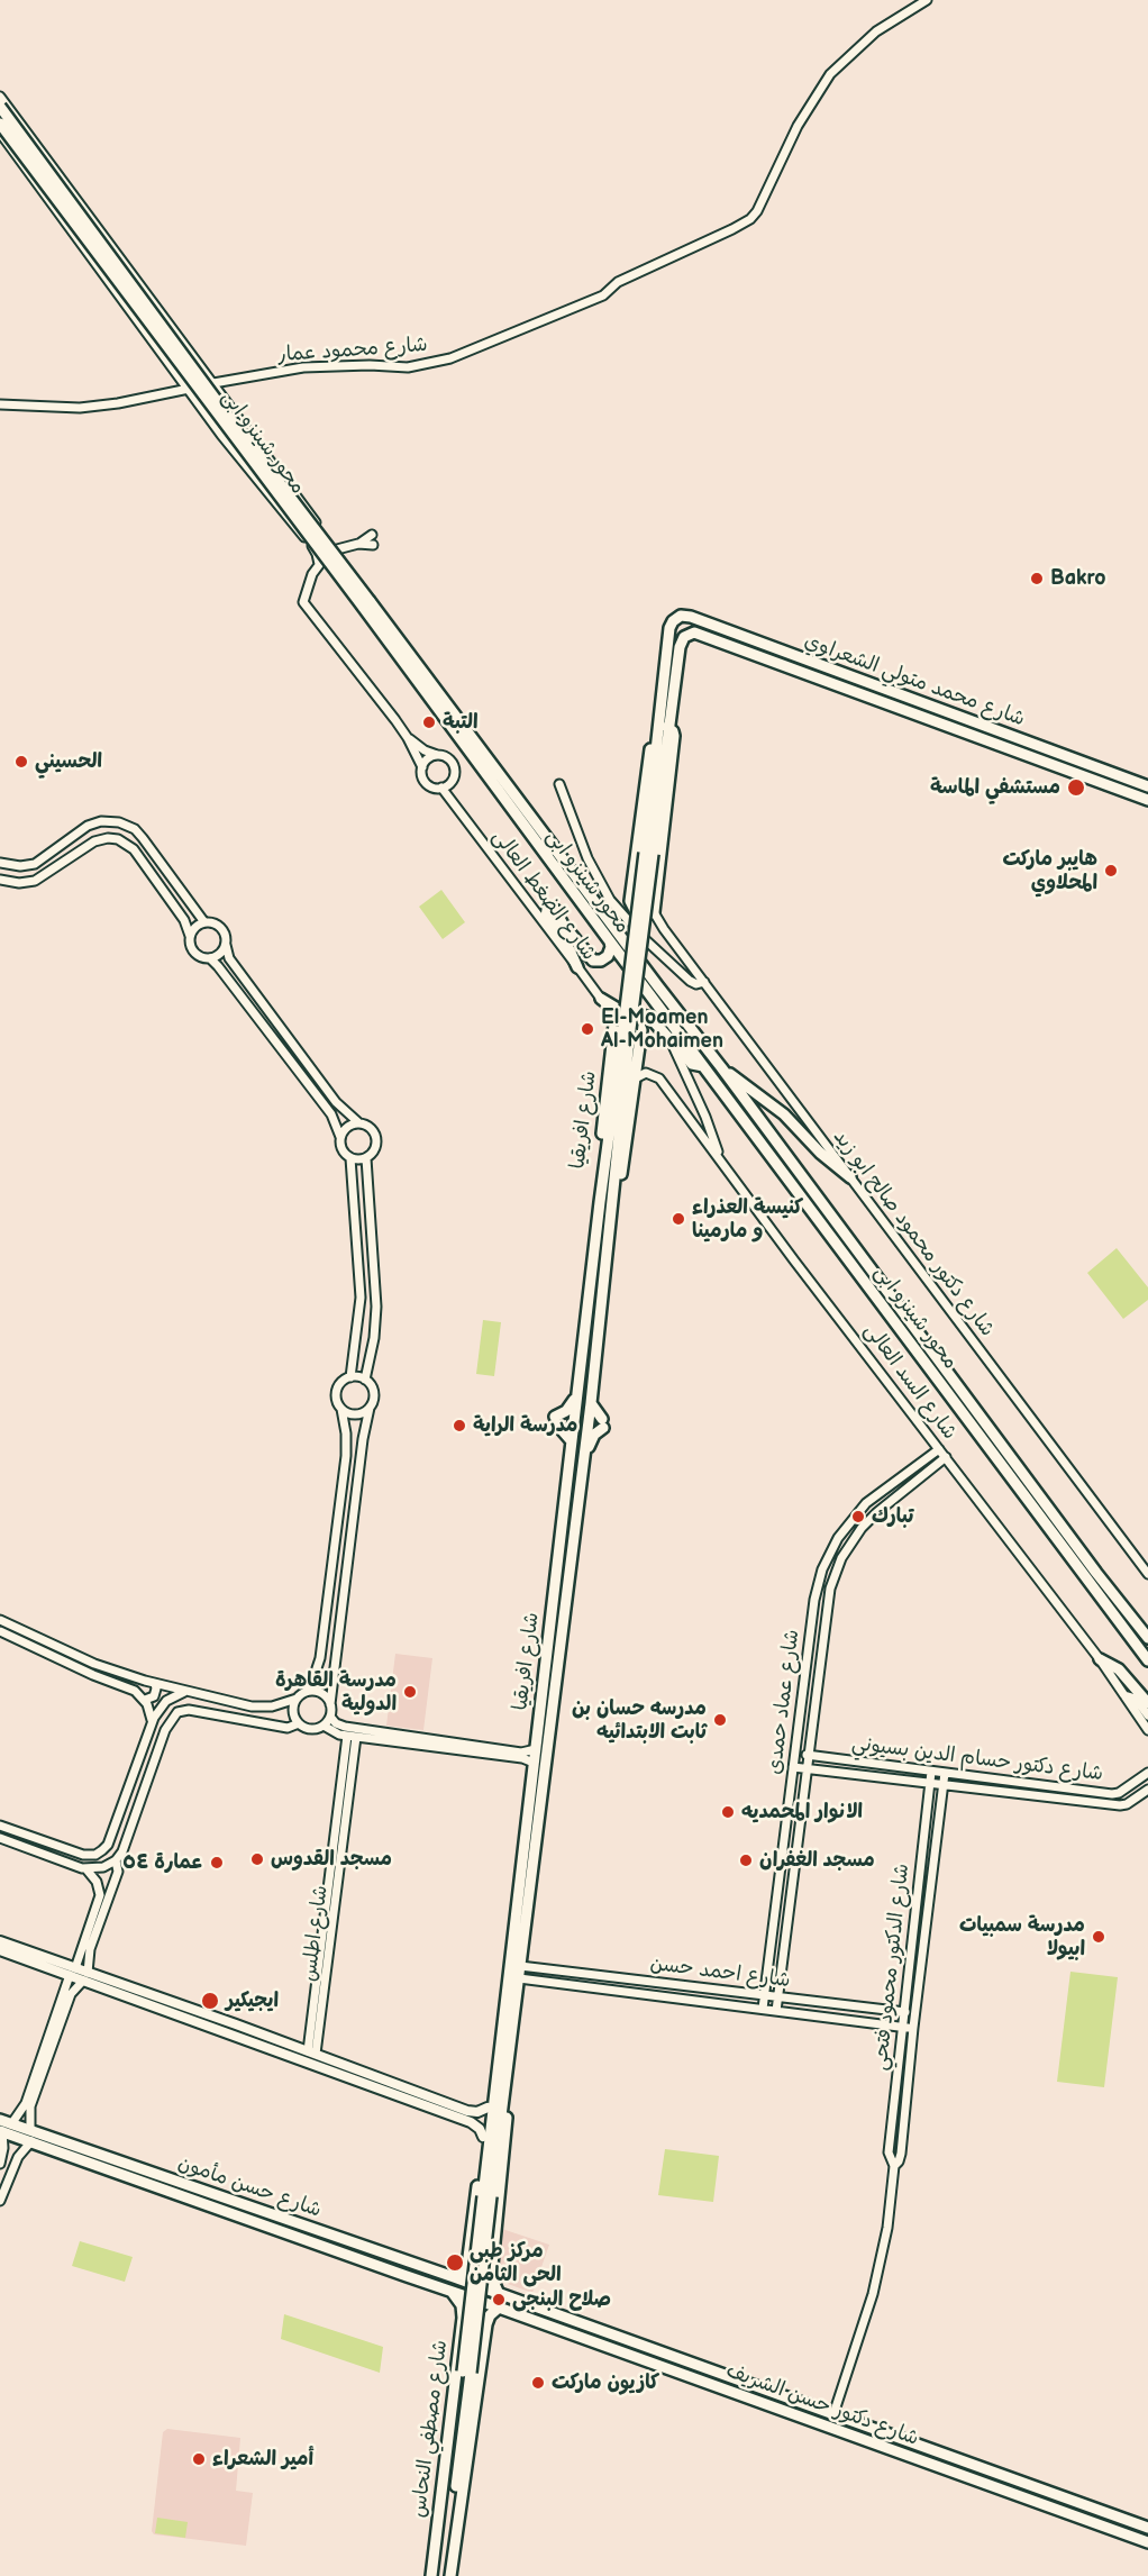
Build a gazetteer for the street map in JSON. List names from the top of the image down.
{
  "streets": {
    "main road": [
      "محور شينزو ابى",
      "شارع محمد متولي الشعراوي",
      "شارع افريقيا",
      "شارع حسن مأمون",
      "شارع دكتور حسن الشريف",
      "شارع مصطفي النحاس"
    ],
    "street": [
      "شارع محمود عمار",
      "شارع الضغط العالى",
      "شارع دكتور محمود صالح ابو زيد",
      "شارع السد العالى",
      "شارع عماد حمدى",
      "شارع دكتور حسام الدين بسيوني",
      "شارع اطلس",
      "شارع الدكتور محمود فتحي",
      "شارع احمد حسن"
    ]
  },
  "crossings": [
    ["شارع الضغط العالى", "شارع افريقيا"],
    ["شارع افريقيا", "شارع السد العالى"],
    ["شارع افريقيا", "شارع احمد حسن"],
    ["شارع افريقيا", "شارع حسن مأمون"],
    ["شارع افريقيا", "شارع دكتور حسن الشريف"],
    ["شارع السد العالى", "شارع عماد حمدى"],
    ["شارع عماد حمدى", "شارع دكتور حسام الدين بسيوني"],
    ["شارع عماد حمدى", "شارع احمد حسن"],
    ["شارع دكتور حسام الدين بسيوني", "شارع الدكتور محمود فتحي"],
    ["شارع الدكتور محمود فتحي", "شارع احمد حسن"],
    ["شارع الدكتور محمود فتحي", "شارع دكتور حسن الشريف"],
    ["شارع حسن مأمون", "شارع دكتور حسن الشريف"],
    ["شارع حسن مأمون", "شارع مصطفي النحاس"],
    ["شارع دكتور حسن الشريف", "شارع مصطفي النحاس"]
  ],
  "places": [
    "Bakro",
    "التبة",
    "الحسيني",
    "مستشفي الماسة",
    "هايبر ماركت المحلاوي",
    "El-Moamen Al-Mohaimen",
    "كنيسة العذراء و مارمينا",
    "مدرسة الراية",
    "تبارك",
    "مدرسة القاهرة الدولية",
    "مدرسه حسان بن ثابت الابتدائيه",
    "الانوار المحمديه",
    "مسجد القدوس",
    "مسجد الغفران",
    "عمارة ٥٤",
    "مدرسة سمبيات ابيولا",
    "ايجيكير",
    "مركز طبي الحى الثامن",
    "صلاح البنجى",
    "كازيون ماركت",
    "أمير الشعراء"
  ]
}
